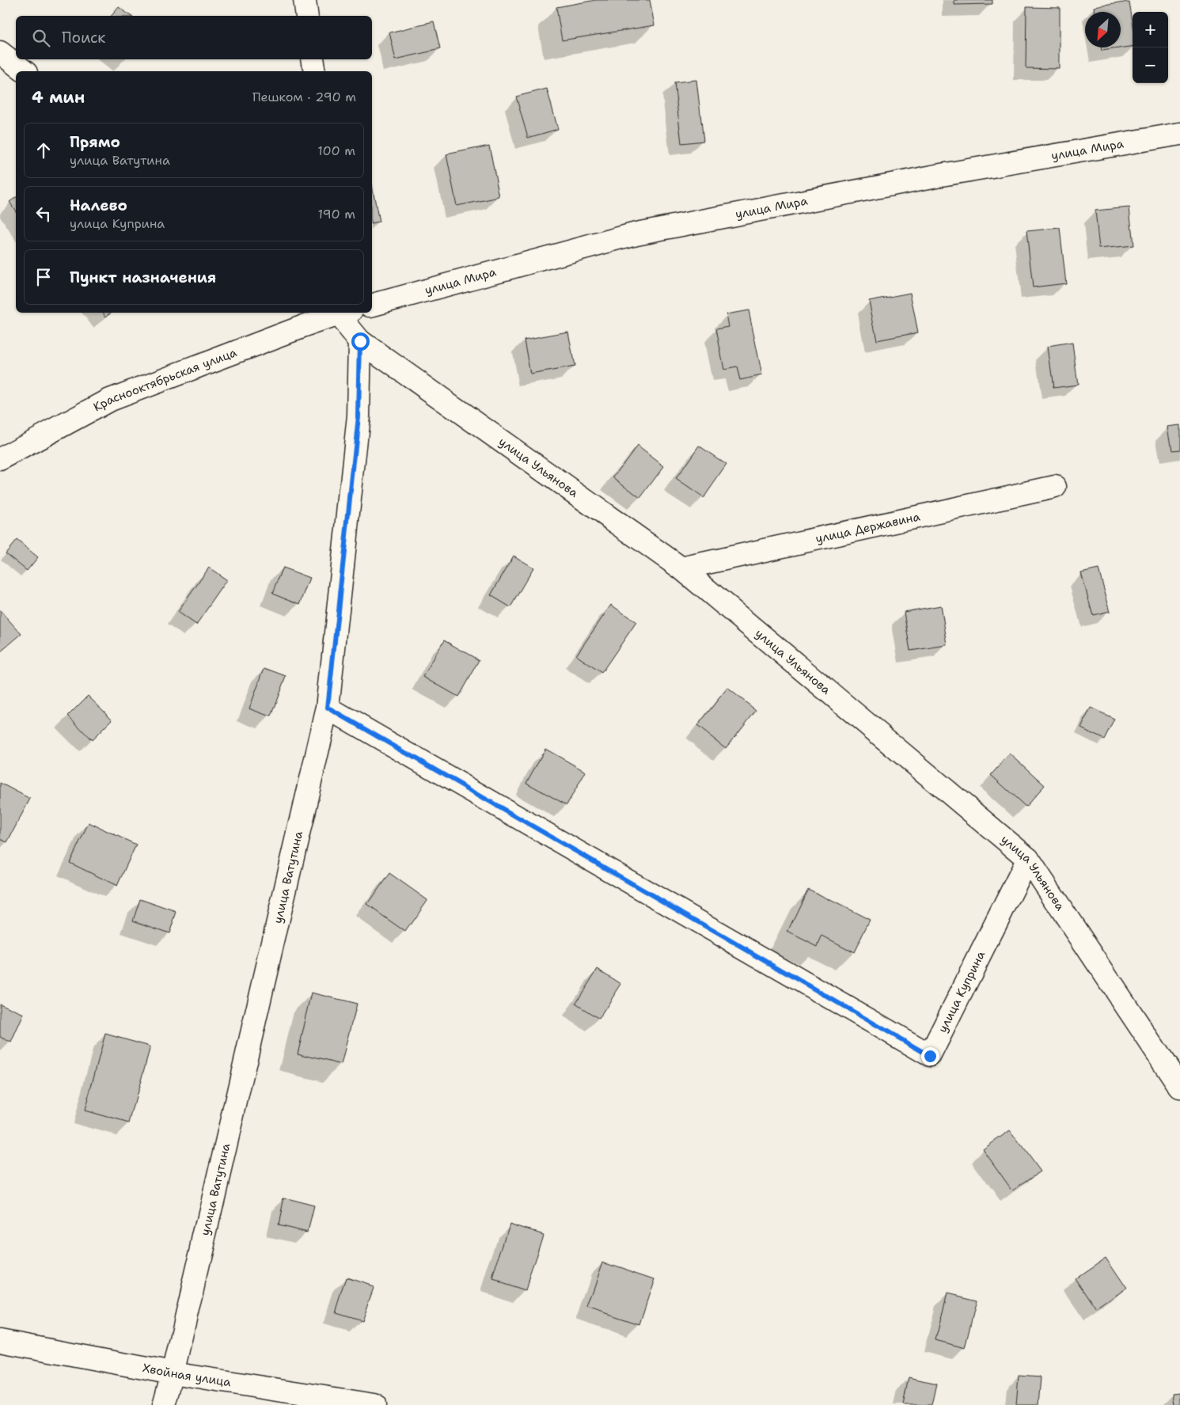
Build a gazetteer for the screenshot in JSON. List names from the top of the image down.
{
  "streets": {
    "street": [
      "улица Мира",
      "Краснооктябрьская улица",
      "улица Ульянова",
      "улица Державина",
      "улица Ватутина",
      "улица Куприна",
      "Хвойная улица"
    ]
  },
  "crossings": [
    ["улица Ульянова", "улица Державина"],
    ["улица Ульянова", "улица Ватутина"],
    ["улица Ульянова", "улица Куприна"],
    ["улица Ватутина", "улица Куприна"],
    ["улица Ватутина", "Хвойная улица"]
  ],
  "north": "bottom left",
  "page": {
    "map_buttons": ["+", "−"],
    "search": "Поиск",
    "heading": ["4 мин", "Пешком · 290 m"],
    "list": [
      ["Прямо", "улица Ватутина", "100 m"],
      ["Налево", "улица Куприна", "190 m"],
      "Пункт назначения"
    ]
  }
}
